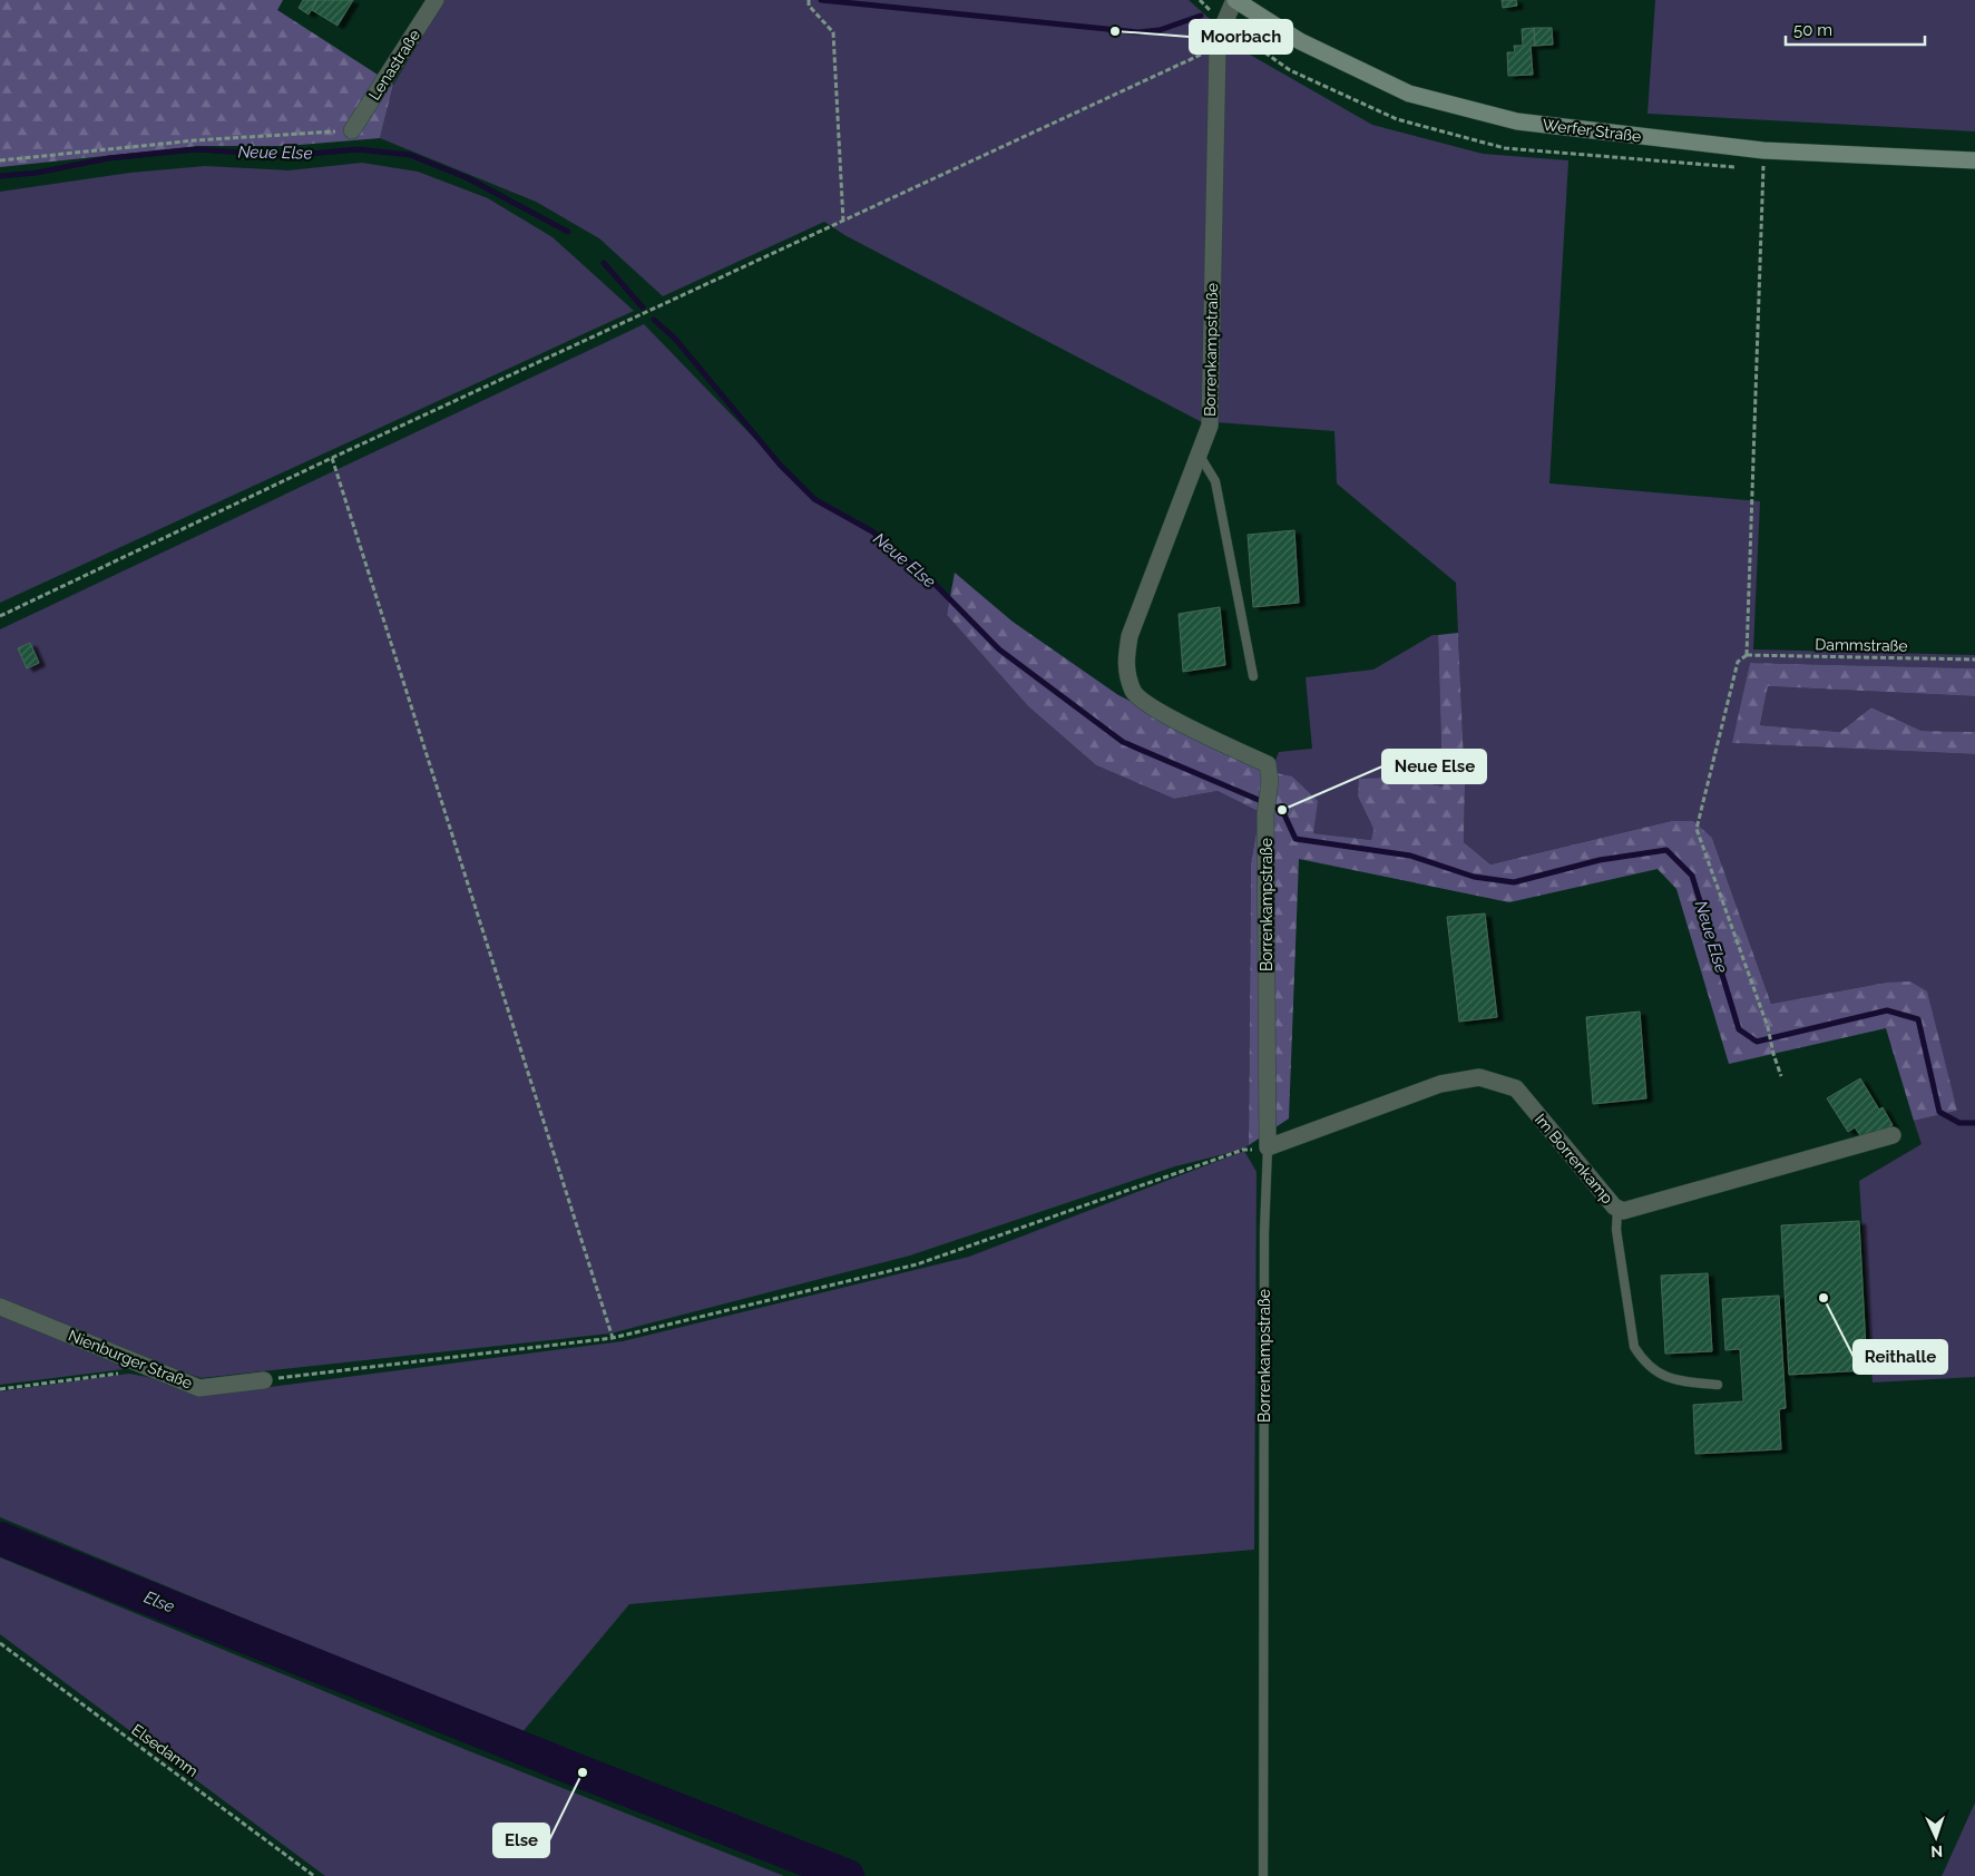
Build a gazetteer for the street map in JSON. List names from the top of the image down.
{
  "streets": {
    "street": [
      "Lenastraße",
      "Werfer Straße",
      "Borrenkampstraße",
      "Im Borrenkamp",
      "Nienburger Straße"
    ],
    "path": ["Dammstraße", "Elsedamm"]
  },
  "crossings": [
    ["Werfer Straße", "Borrenkampstraße"],
    ["Borrenkampstraße", "Im Borrenkamp"]
  ],
  "water": ["Neue Else", "Else"],
  "places": [
    "Moorbach",
    "Neue Else",
    "Reithalle",
    "Else"
  ],
  "scale_bar": "50 m",
  "north": "bottom"
}
